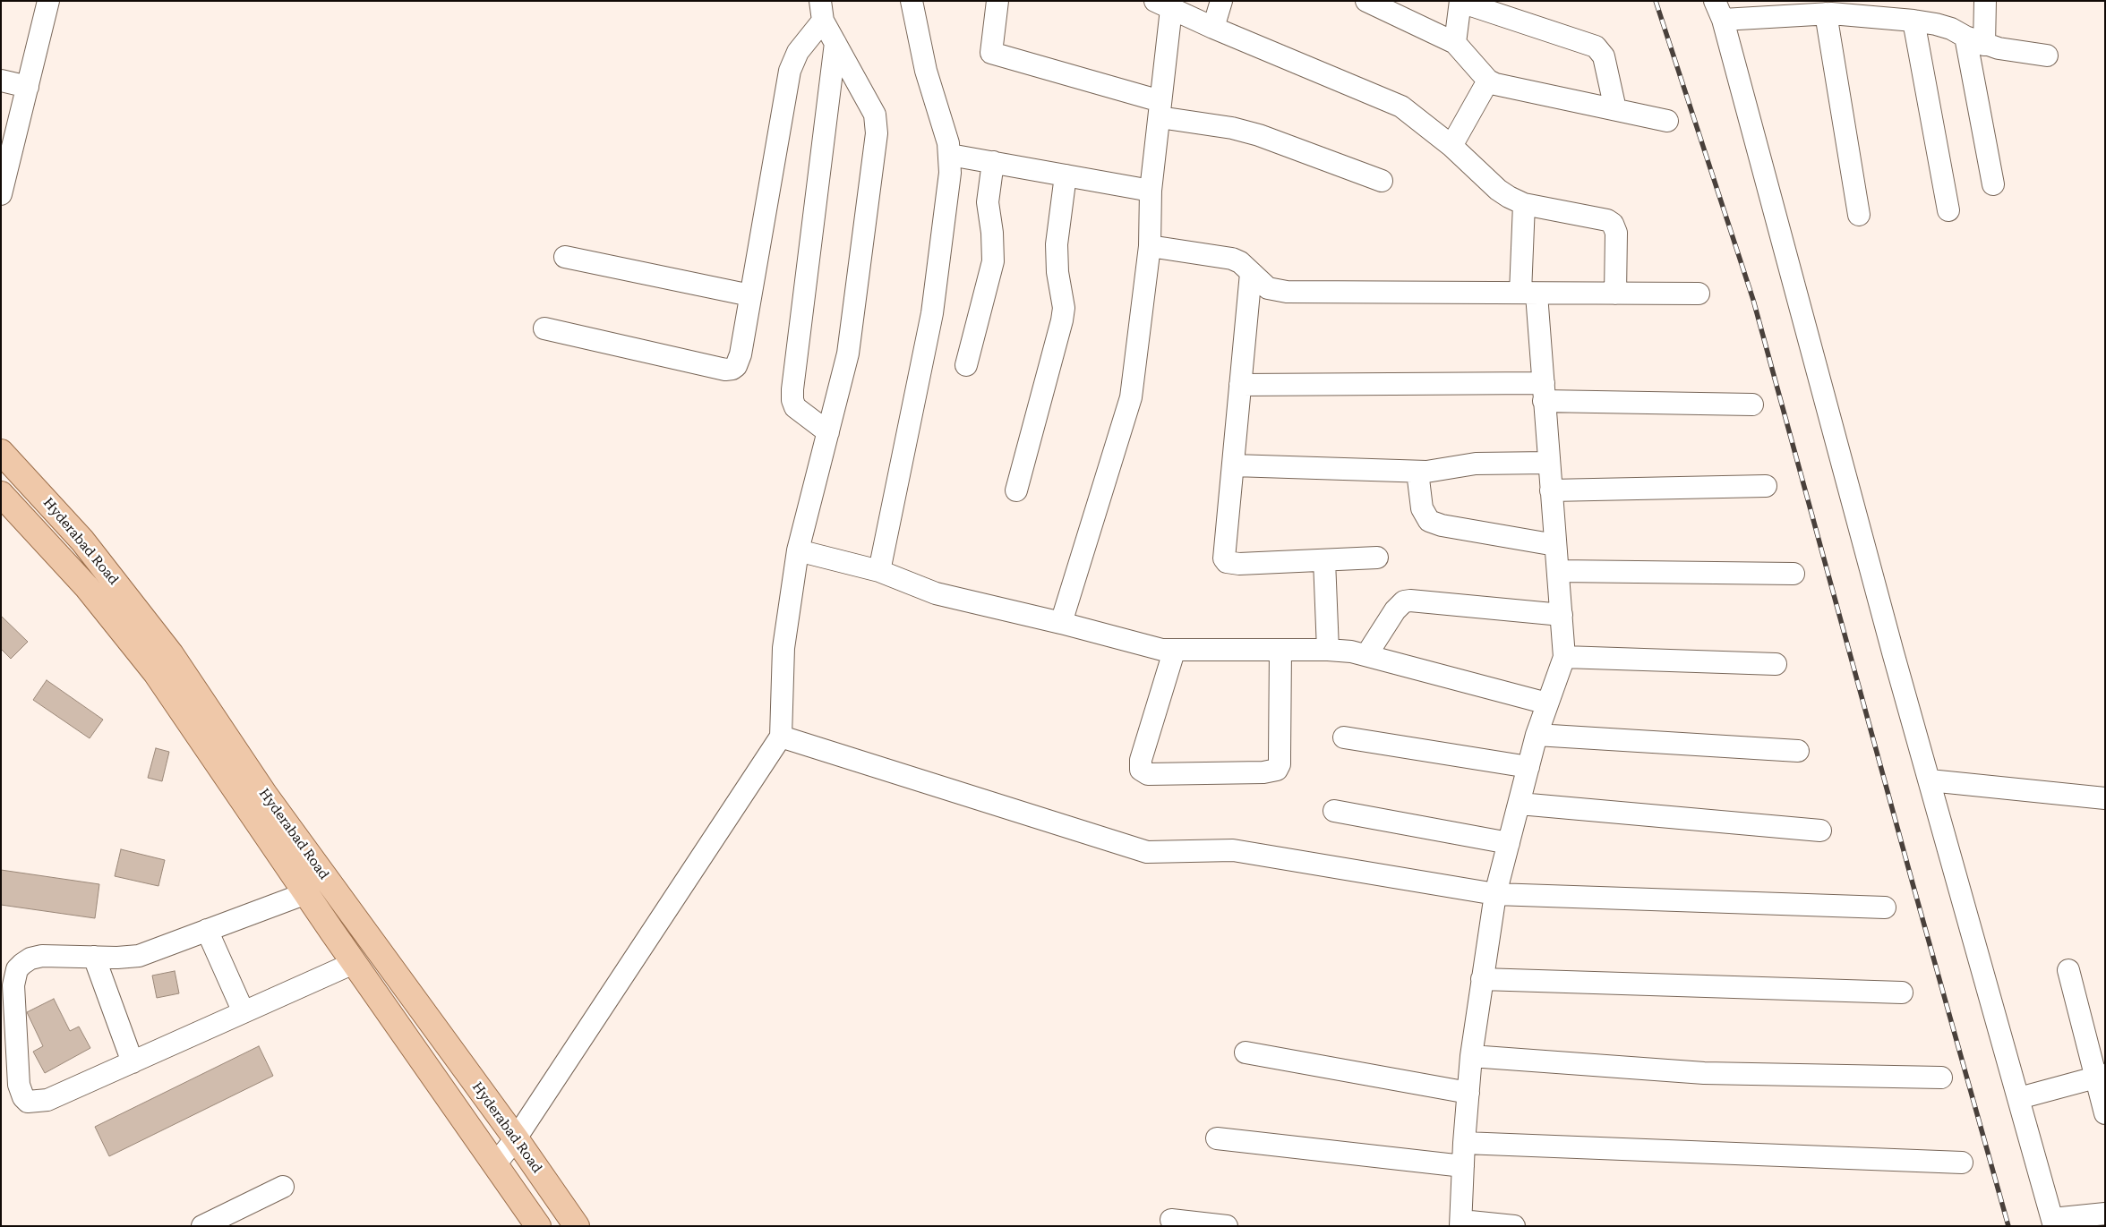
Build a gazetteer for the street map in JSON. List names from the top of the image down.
{
  "streets": {
    "main road": ["Hyderabad Road"]
  }
}
